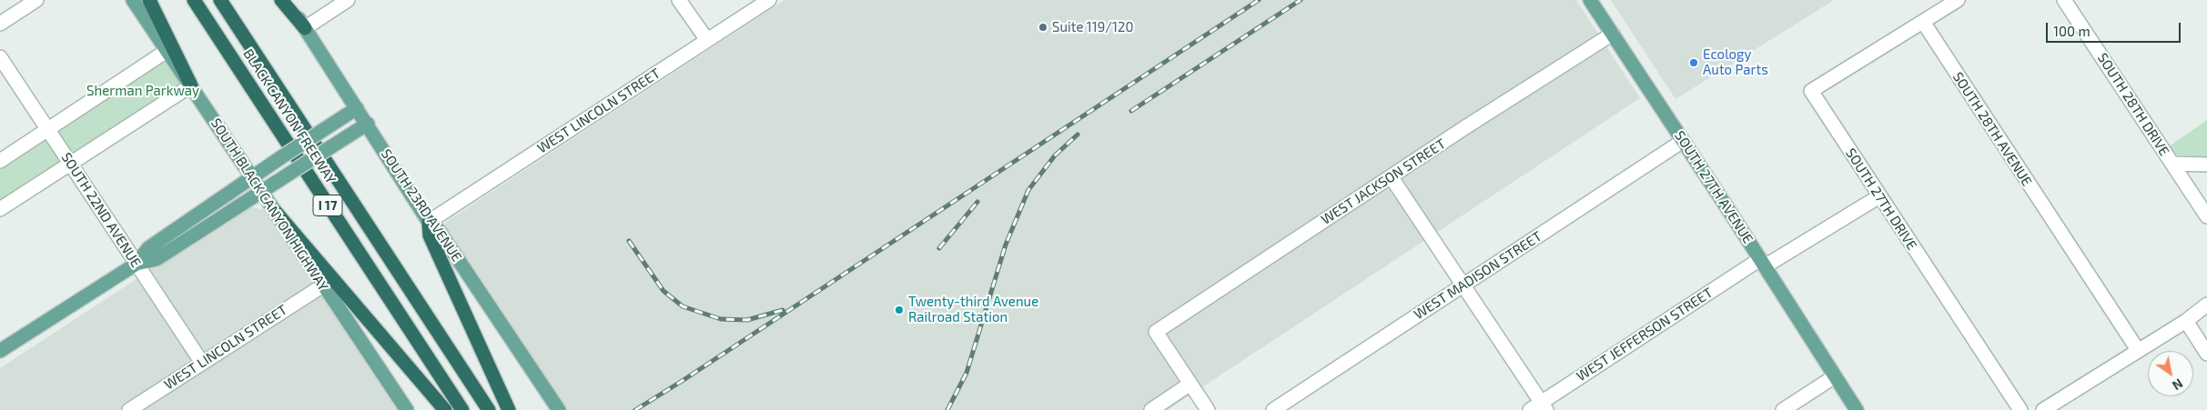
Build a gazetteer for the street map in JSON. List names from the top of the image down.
{
  "streets": {
    "highway": ["BLACK CANYON FREEWAY", "I 17"],
    "main road": ["SOUTH 27TH AVENUE", "SOUTH BLACK CANYON HIGHWAY", "SOUTH 23RD AVENUE"],
    "street": [
      "SOUTH 28TH DRIVE",
      "WEST LINCOLN STREET",
      "SOUTH 28TH AVENUE",
      "WEST JACKSON STREET",
      "SOUTH 27TH DRIVE",
      "SOUTH 22ND AVENUE",
      "WEST MADISON STREET",
      "WEST JEFFERSON STREET"
    ]
  },
  "crossings": [
    ["WEST LINCOLN STREET", "SOUTH BLACK CANYON HIGHWAY"],
    ["WEST LINCOLN STREET", "SOUTH 23RD AVENUE"],
    ["WEST LINCOLN STREET", "SOUTH 22ND AVENUE"],
    ["SOUTH 28TH AVENUE", "SOUTH 27TH DRIVE"],
    ["WEST JACKSON STREET", "SOUTH 27TH AVENUE"],
    ["SOUTH 27TH AVENUE", "WEST MADISON STREET"],
    ["SOUTH 27TH AVENUE", "WEST JEFFERSON STREET"],
    ["SOUTH 27TH DRIVE", "WEST JEFFERSON STREET"]
  ],
  "parks": ["Sherman Parkway"],
  "places": ["Suite 119/120", "Ecology Auto Parts", "Twenty-third Avenue Railroad Station"],
  "scale_bar": "100 m",
  "north": "bottom right"
}
